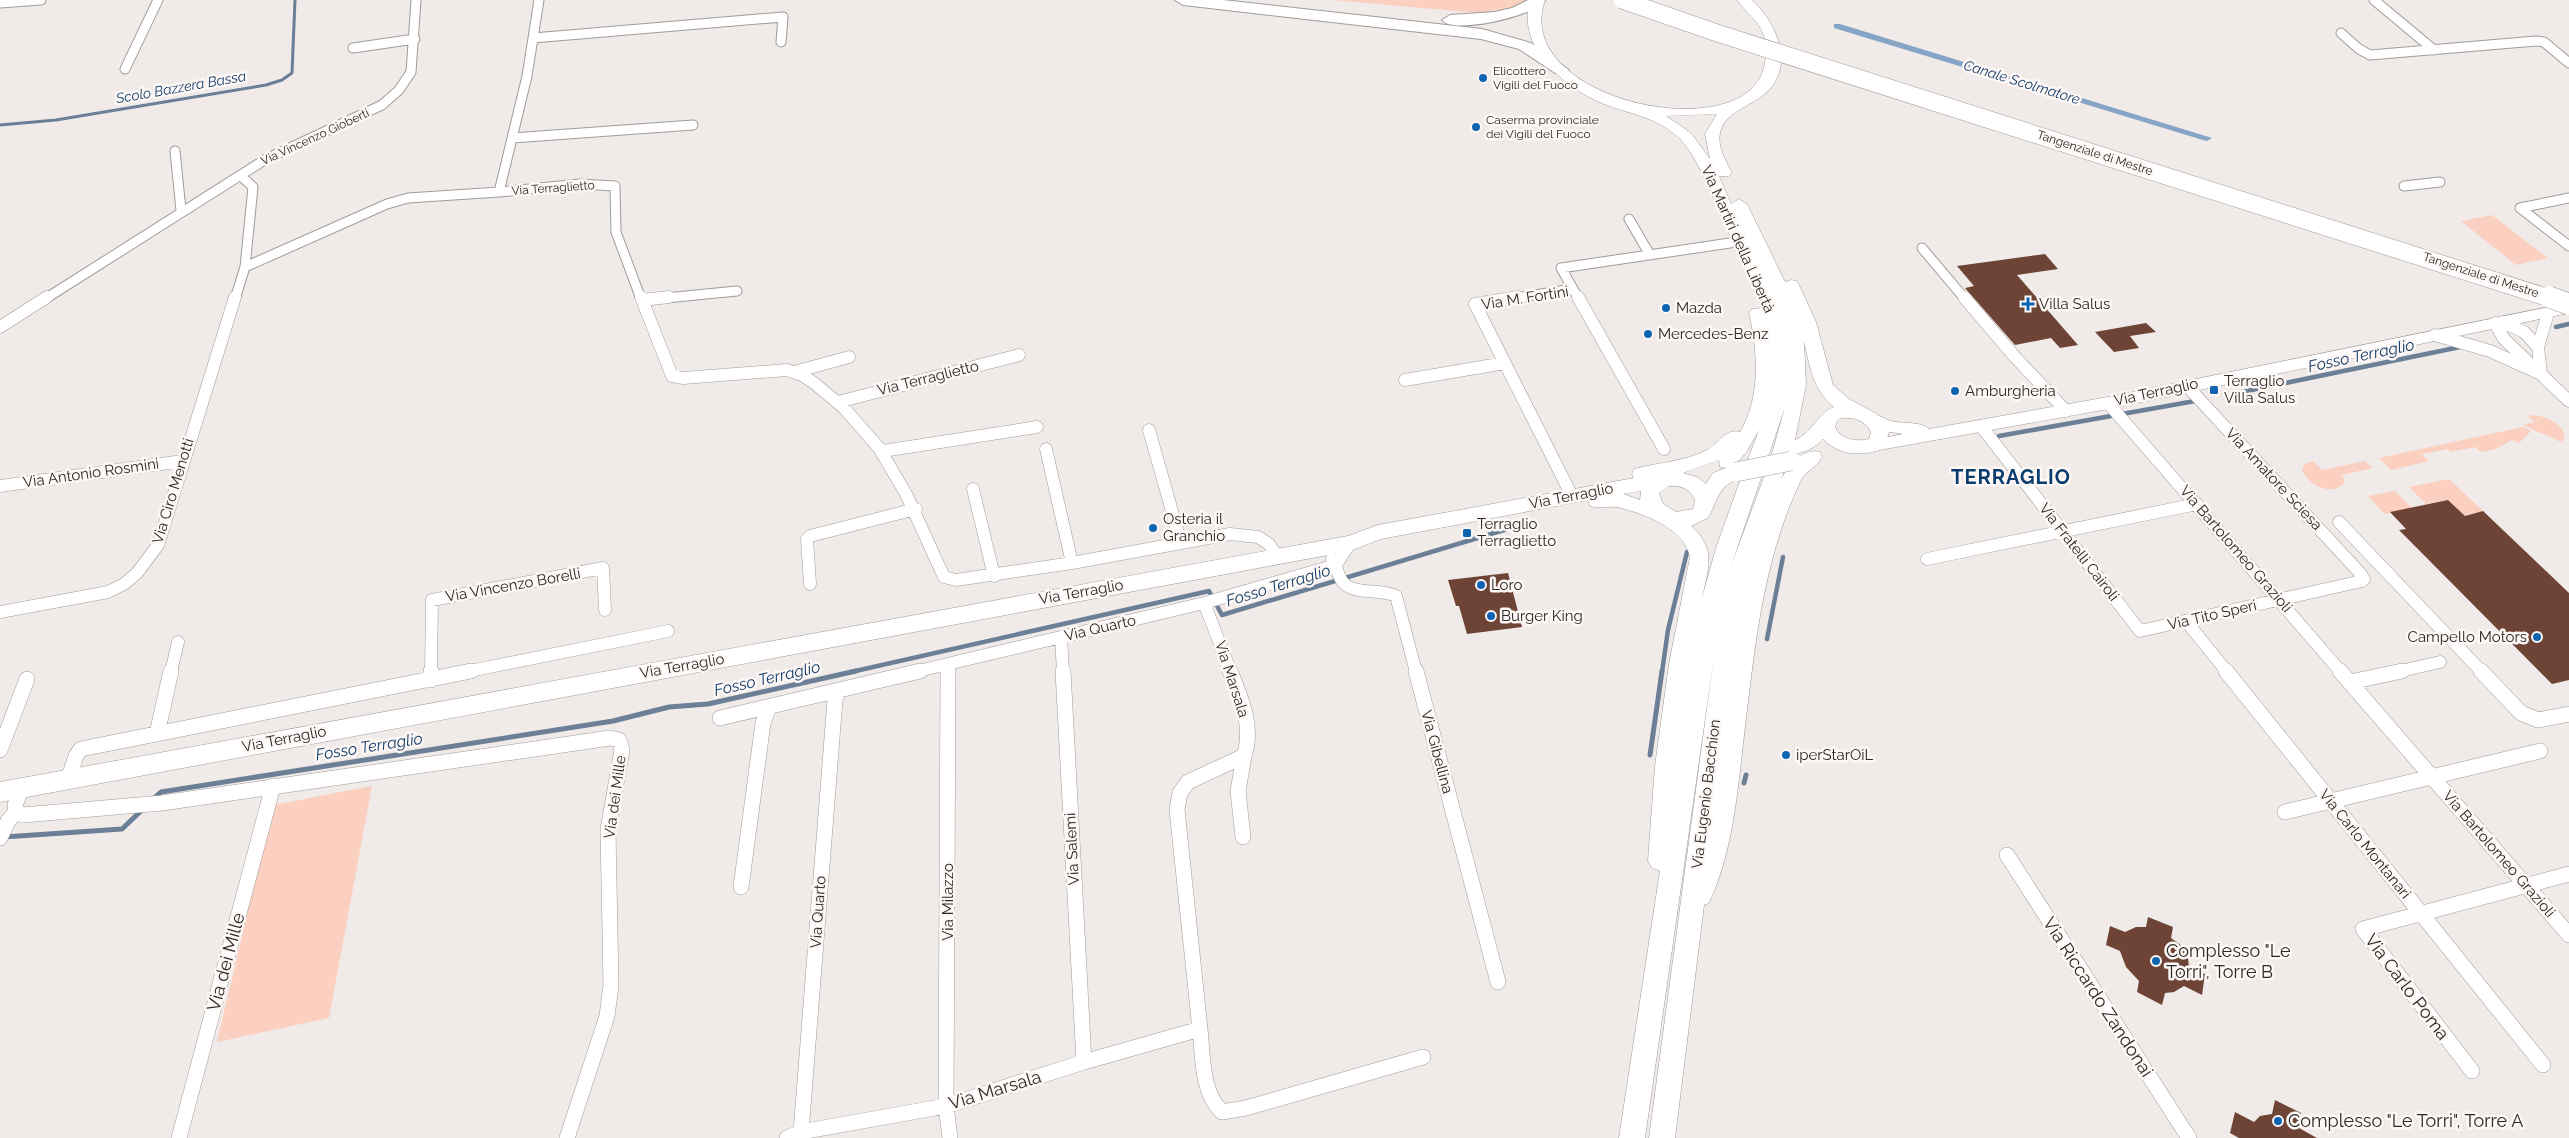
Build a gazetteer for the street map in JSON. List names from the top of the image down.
{
  "streets": {
    "highway": ["Tangenziale di Mestre"],
    "main road": ["Via Martiri della Libertà", "Via Terraglio", "Via Eugenio Bacchion"],
    "street": [
      "Via Vincenzo Gioberti",
      "Via Terraglietto",
      "Via M. Fortini",
      "Via Antonio Rosmini",
      "Via Amatore Sciesa",
      "Via Ciro Menotti",
      "Via Bartolomeo Grazioli",
      "Via Fratelli Cairoli",
      "Via Vincenzo Borelli",
      "Via Tito Speri",
      "Via Quarto",
      "Via Marsala",
      "Via Gibellina",
      "Via dei Mille",
      "Via Carlo Montanari",
      "Via Salemi",
      "Via Milazzo",
      "Via Carlo Poma",
      "Via Riccardo Zandonai"
    ]
  },
  "crossings": [
    ["Via Vincenzo Gioberti", "Via Ciro Menotti"],
    ["Via Martiri della Libertà", "Via Terraglio"],
    ["Via Martiri della Libertà", "Via Eugenio Bacchion"],
    ["Via M. Fortini", "Via Terraglio"],
    ["Via Terraglio", "Via Amatore Sciesa"],
    ["Via Terraglio", "Via Bartolomeo Grazioli"],
    ["Via Terraglio", "Via Fratelli Cairoli"],
    ["Via Terraglio", "Via Quarto"],
    ["Via Terraglio", "Via Gibellina"],
    ["Via Terraglio", "Via Eugenio Bacchion"],
    ["Via Antonio Rosmini", "Via Ciro Menotti"],
    ["Via Amatore Sciesa", "Via Tito Speri"],
    ["Via Bartolomeo Grazioli", "Via Tito Speri"],
    ["Via Bartolomeo Grazioli", "Via Carlo Poma"],
    ["Via Fratelli Cairoli", "Via Tito Speri"],
    ["Via Tito Speri", "Via Carlo Montanari"],
    ["Via Quarto", "Via Marsala"],
    ["Via Quarto", "Via Gibellina"],
    ["Via Quarto", "Via Salemi"],
    ["Via Quarto", "Via Milazzo"],
    ["Via Marsala", "Via Salemi"],
    ["Via Marsala", "Via Milazzo"],
    ["Via Carlo Montanari", "Via Carlo Poma"]
  ],
  "districts": ["TERRAGLIO"],
  "water": ["Canale Scolmatore", "Scolo Bazzera Bassa", "Fosso Terraglio"],
  "places": {
    "other": [
      "Elicottero Vigili del Fuoco",
      "Caserma provinciale dei Vigili del Fuoco",
      "Mazda",
      "Mercedes-Benz",
      "Amburgheria",
      "Osteria il Granchio",
      "Loro",
      "Burger King",
      "Campello Motors",
      "iperStarOiL",
      "Complesso \"Le Torri\", Torre B",
      "Complesso \"Le Torri\", Torre A"
    ],
    "health": ["Villa Salus"],
    "transit": ["Terraglio Villa Salus", "Terraglio Terraglietto"]
  }
}
